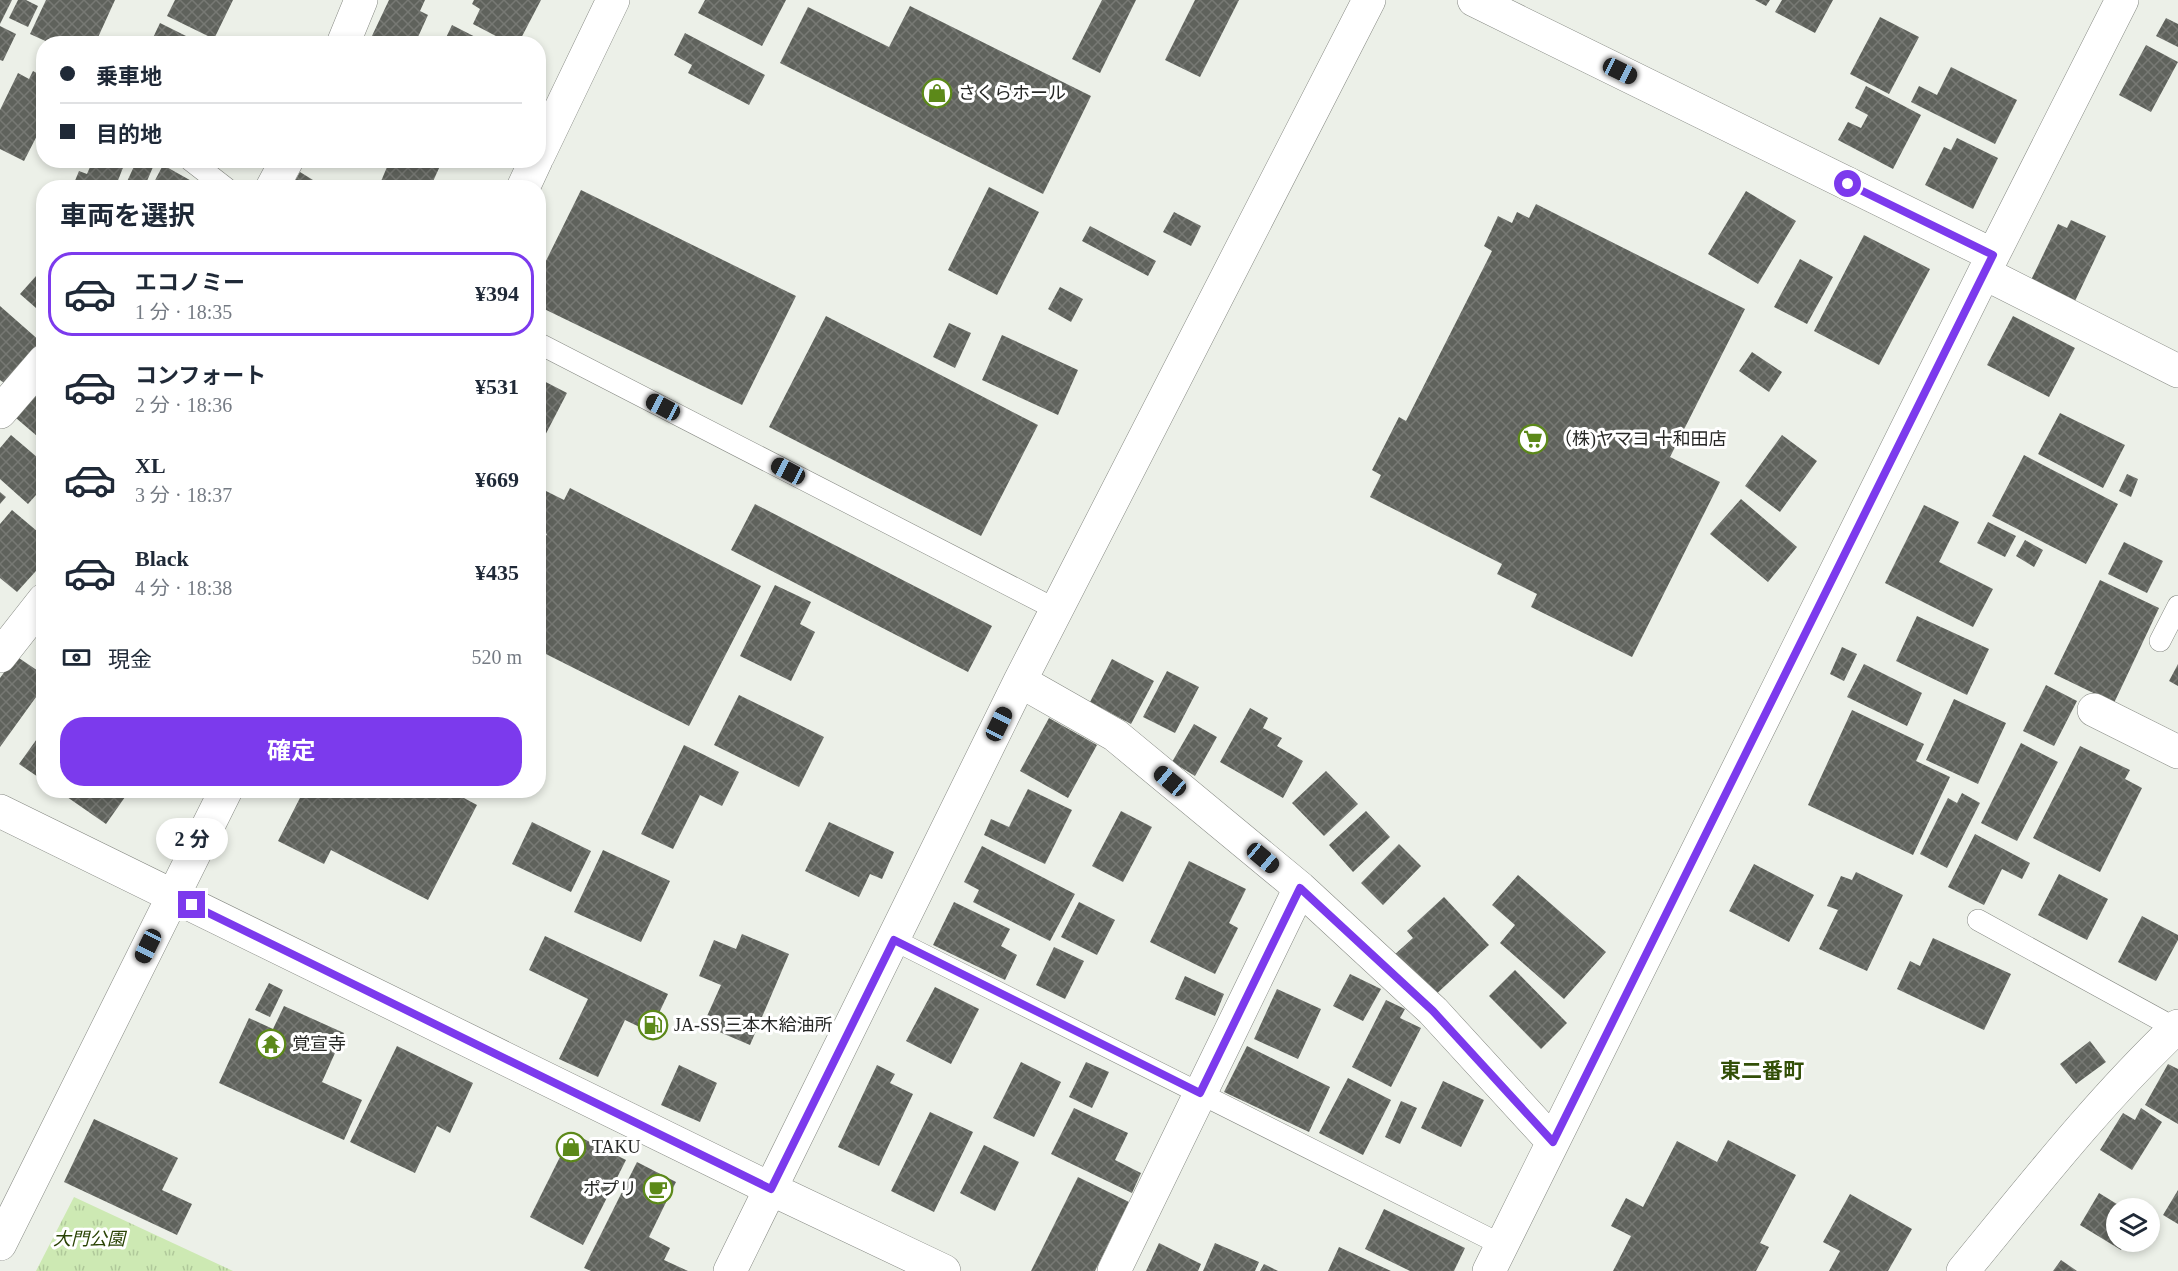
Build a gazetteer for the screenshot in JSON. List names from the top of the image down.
{
  "districts": ["東二番町"],
  "parks": ["大門公園"],
  "places": {
    "shop": ["さくらホール", "TAKU"],
    "supermarket": ["（株)ヤマヨ 十和田店"],
    "fuel station": ["JA-SS 三本木給油所"],
    "temple": ["覚宣寺"],
    "cafe": ["ポプリ"]
  },
  "page": {
    "banner": ["乗車地", "目的地"],
    "heading": "車両を選択",
    "list": [
      {
        "name": "エコノミー",
        "note": "1 分 · 18:35",
        "value": "¥394"
      },
      {
        "name": "コンフォート",
        "note": "2 分 · 18:36",
        "value": "¥531"
      },
      {
        "name": "XL",
        "note": "3 分 · 18:37",
        "value": "¥669"
      },
      {
        "name": "Black",
        "note": "4 分 · 18:38",
        "value": "¥435"
      }
    ],
    "pay": ["現金", "520 m"],
    "buttons": "確定",
    "bubble": "2 分"
  }
}
